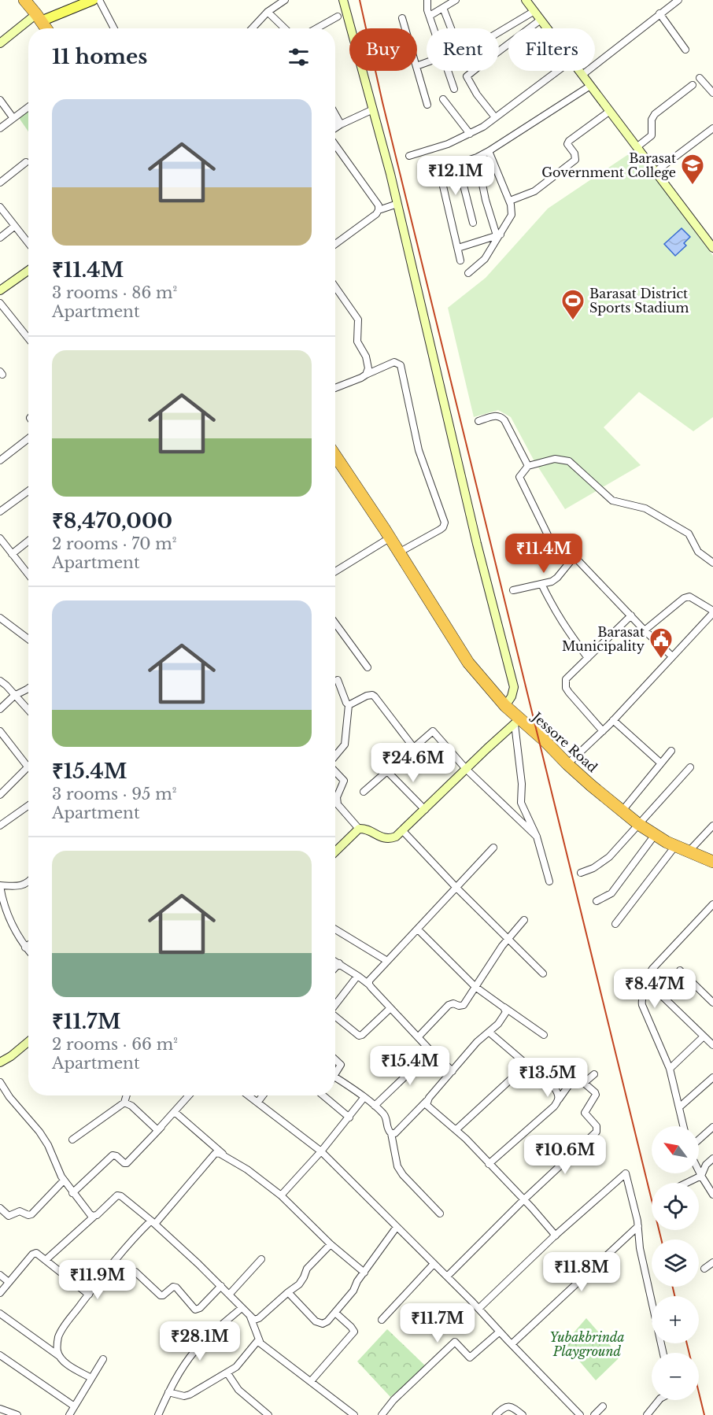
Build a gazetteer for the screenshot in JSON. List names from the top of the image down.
{
  "streets": {
    "highway": ["Jessore Road"]
  },
  "parks": ["Yubakbrinda Playground"],
  "places": {
    "school or university": ["Barasat Government College"],
    "sports": ["Barasat District Sports Stadium"],
    "public building": ["Barasat Municipality"]
  },
  "north": "top left",
  "page": {
    "chip": ["Buy", "Rent", "Filters"],
    "heading": "11 homes",
    "list": [
      {
        "name": "₹11.4M",
        "note": "3 rooms · 86 m² · Apartment"
      },
      {
        "name": "₹8,470,000",
        "note": "2 rooms · 70 m² · Apartment"
      },
      {
        "name": "₹15.4M",
        "note": "3 rooms · 95 m² · Apartment"
      },
      {
        "name": "₹11.7M",
        "note": "2 rooms · 66 m² · Apartment"
      }
    ],
    "price": [
      "₹12.1M",
      "₹11.4M",
      "₹24.6M",
      "₹8.47M",
      "₹15.4M",
      "₹13.5M",
      "₹10.6M",
      "₹11.8M",
      "₹11.9M",
      "₹11.7M",
      "₹28.1M"
    ],
    "map_buttons": ["+", "−"]
  }
}
